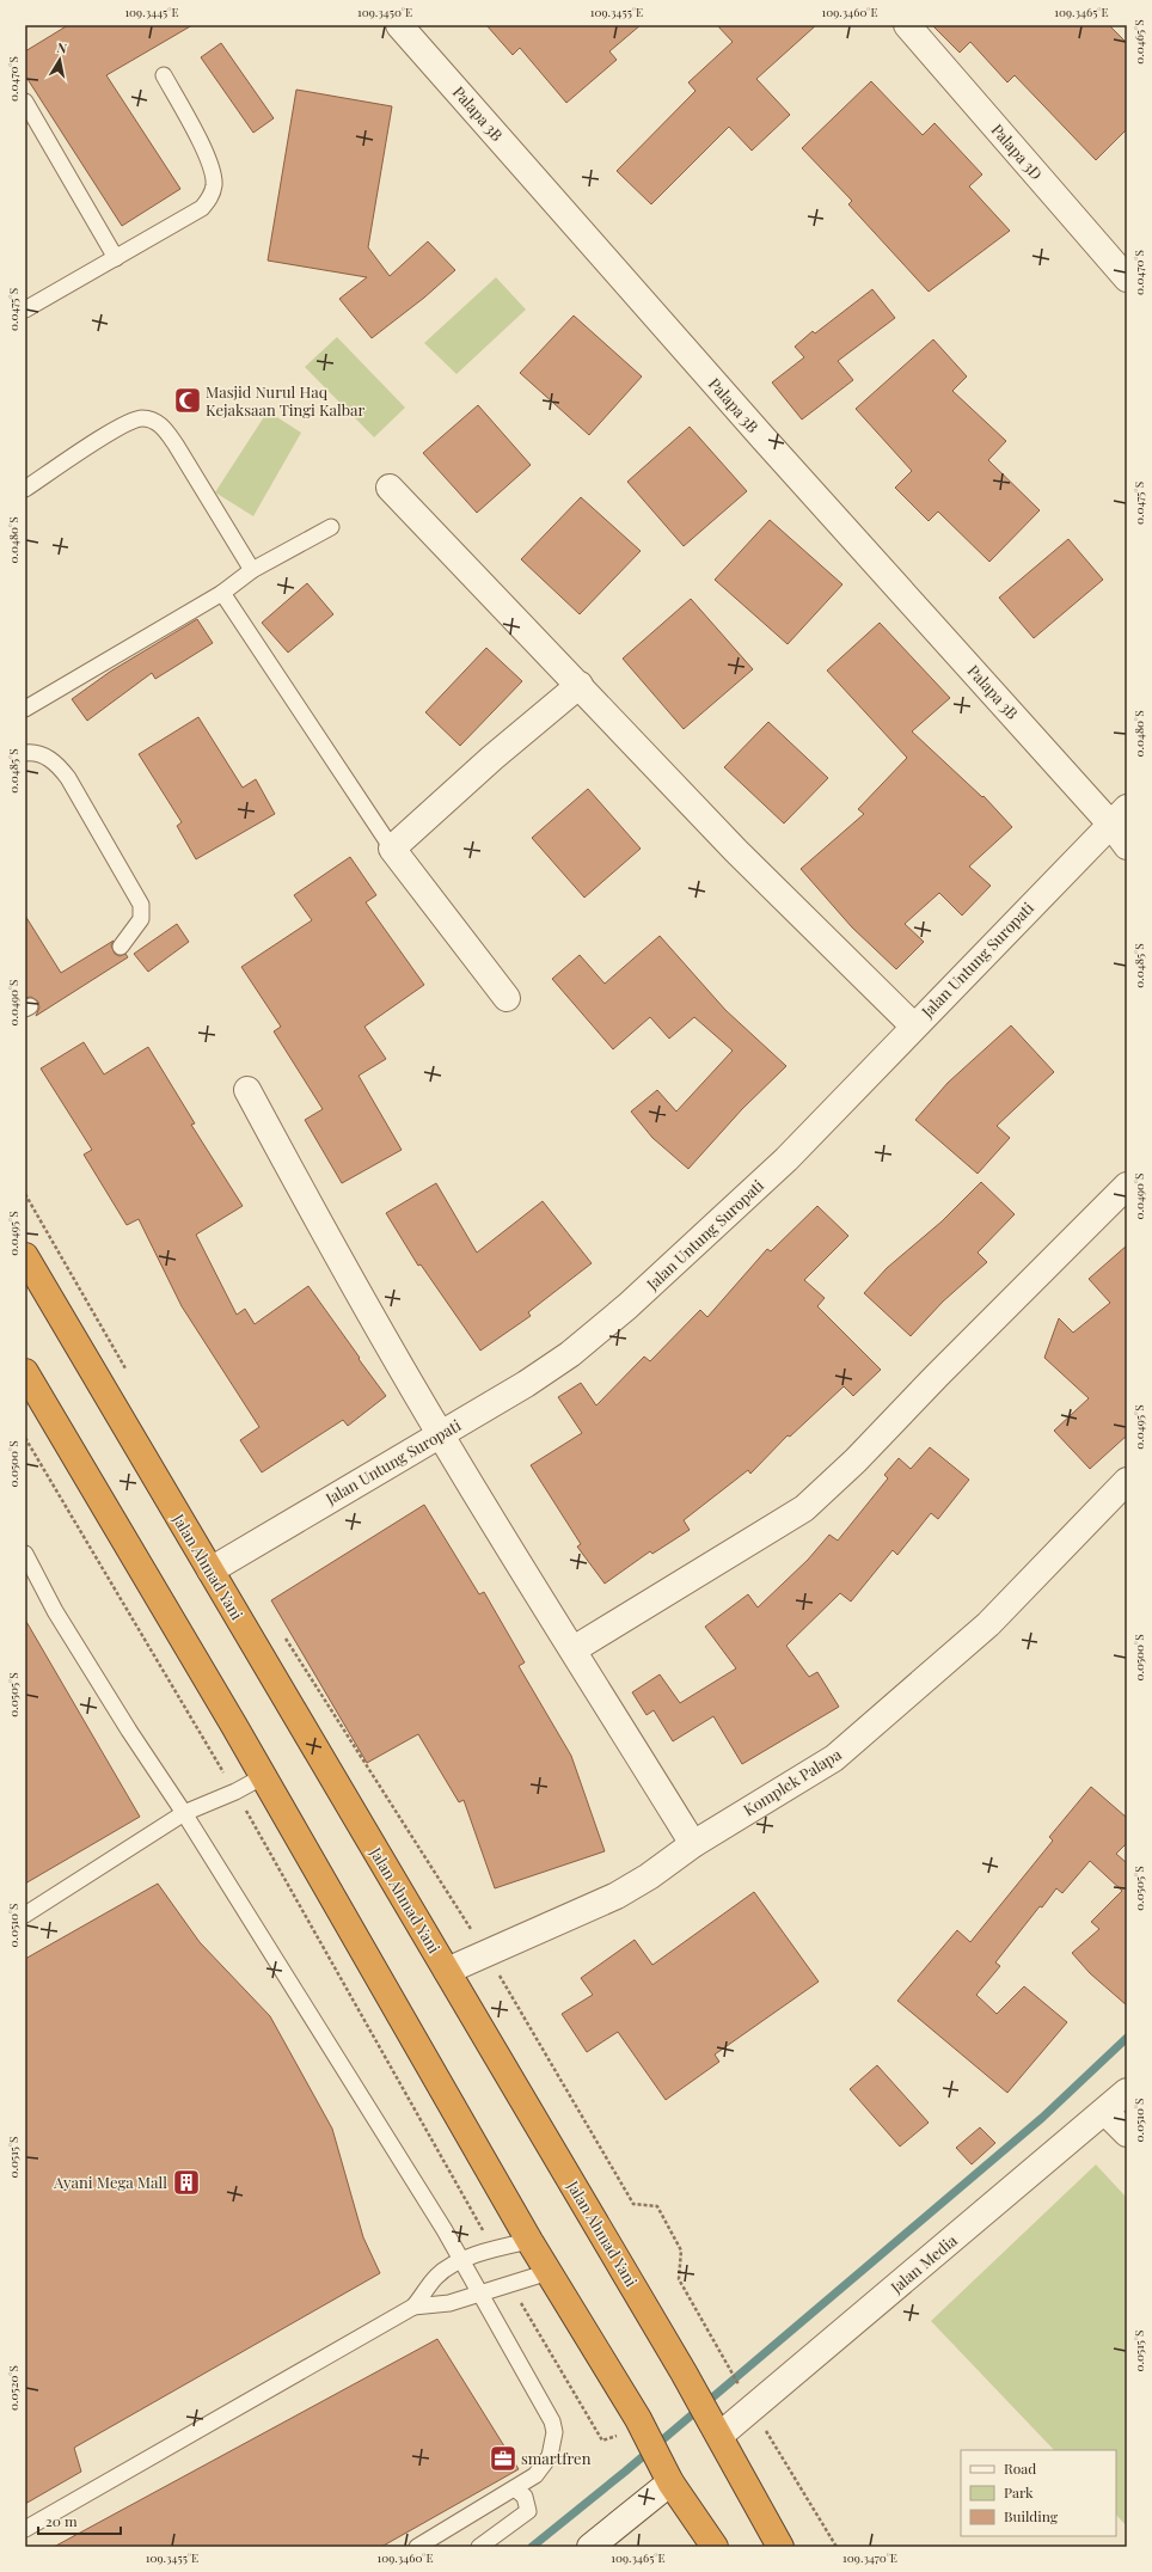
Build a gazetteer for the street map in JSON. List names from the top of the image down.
{
  "streets": {
    "highway": ["Jalan Ahmad Yani"],
    "street": [
      "Palapa 3B",
      "Palapa 3D",
      "Jalan Untung Suropati",
      "Komplek Palapa",
      "Jalan Media"
    ]
  },
  "crossings": [
    ["Palapa 3B", "Jalan Untung Suropati"],
    ["Jalan Untung Suropati", "Jalan Ahmad Yani"],
    ["Jalan Ahmad Yani", "Komplek Palapa"],
    ["Jalan Ahmad Yani", "Jalan Media"]
  ],
  "places": {
    "mosque": ["Masjid Nurul Haq Kejaksaan Tingi Kalbar"],
    "building": ["Ayani Mega Mall"],
    "office": ["smartfren"]
  },
  "legend": ["Road", "Park", "Building"],
  "scale_bar": "20 m",
  "north": "top",
  "coordinates": [
    "109.3445°E",
    "109.3450°E",
    "109.3455°E",
    "109.3460°E",
    "109.3465°E",
    "0.0465°S",
    "0.0470°S",
    "0.0475°S",
    "0.0480°S",
    "0.0485°S",
    "0.0490°S",
    "0.0495°S",
    "0.0500°S",
    "0.0505°S",
    "0.0510°S",
    "0.0515°S",
    "0.0520°S",
    "109.3470°E"
  ]
}
